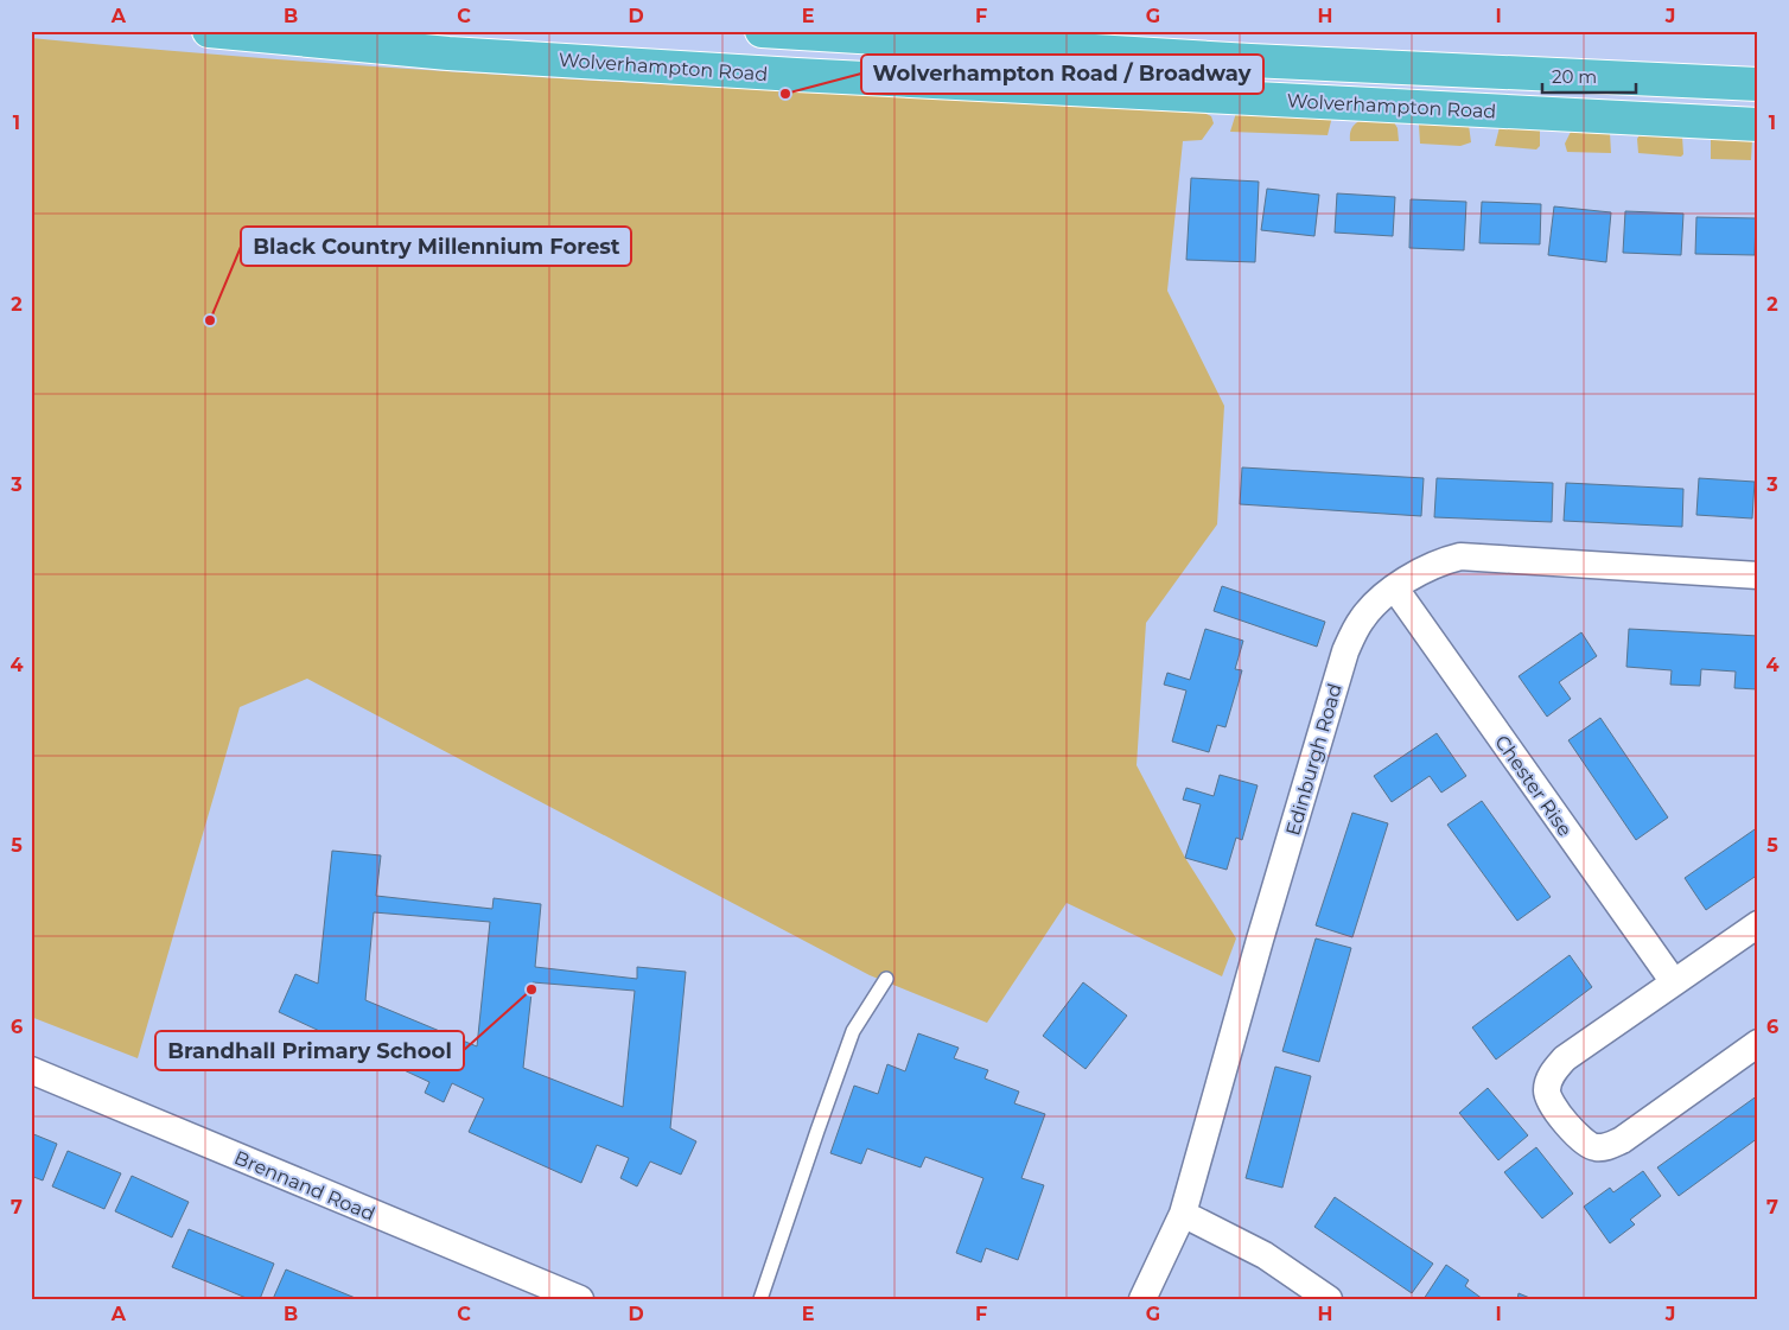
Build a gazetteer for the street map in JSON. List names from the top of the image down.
{
  "streets": {
    "highway": ["Wolverhampton Road"],
    "street": ["Edinburgh Road", "Chester Rise", "Brennand Road"]
  },
  "crossings": [
    ["Edinburgh Road", "Chester Rise"]
  ],
  "places": ["Wolverhampton Road / Broadway", "Black Country Millennium Forest", "Brandhall Primary School"],
  "scale_bar": "20 m",
  "grid": {
    "columns": [
      "A",
      "B",
      "C",
      "D",
      "E",
      "F",
      "G",
      "H",
      "I",
      "J"
    ],
    "rows": [
      "1",
      "2",
      "3",
      "4",
      "5",
      "6",
      "7"
    ]
  }
}
